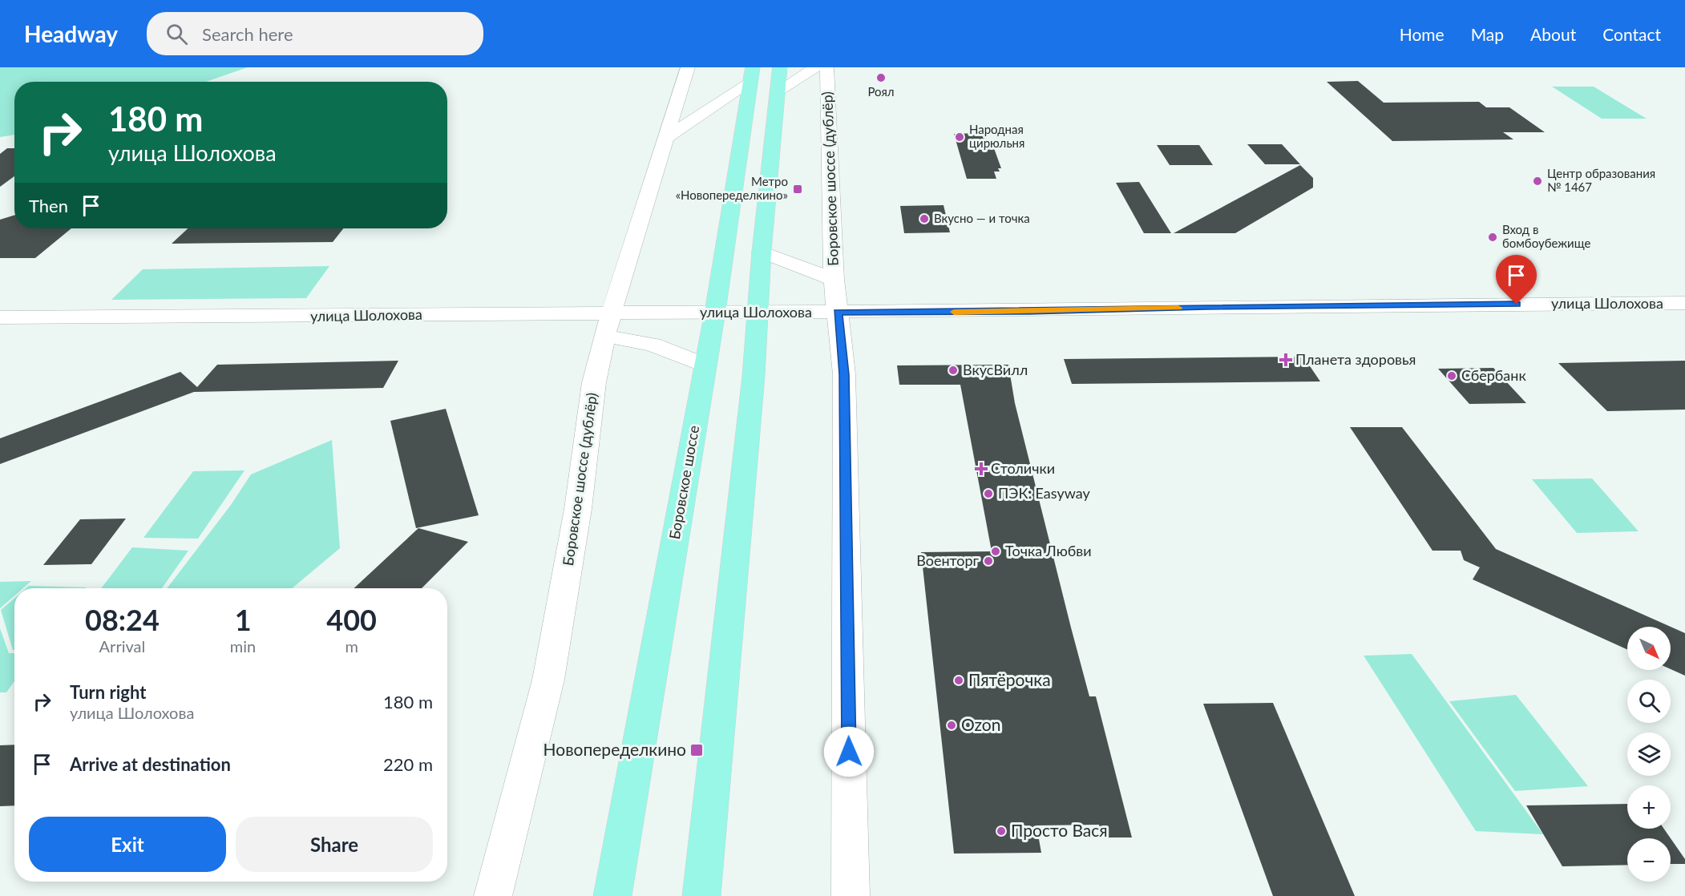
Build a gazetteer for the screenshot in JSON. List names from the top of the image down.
{
  "streets": {
    "main road": ["Боровское шоссе"],
    "street": ["Боровское шоссе (дублёр)", "улица Шолохова"]
  },
  "crossings": [
    ["Боровское шоссе (дублёр)", "улица Шолохова"],
    ["улица Шолохова", "Боровское шоссе"]
  ],
  "places": {
    "other": [
      "Роял",
      "Народная цирюльня",
      "Центр образования № 1467",
      "Вкусно — и точка",
      "Вход в бомбоубежище",
      "ВкусВилл",
      "Сбербанк",
      "ПЭК: Easyway",
      "Точка Любви",
      "Военторг",
      "Пятёрочка",
      "Ozon",
      "Просто Вася"
    ],
    "transit": ["Метро «Новопеределкино»", "Новопеределкино"],
    "health": ["Планета здоровья", "Столички"]
  },
  "north": "bottom right",
  "page": {
    "header": "Headway",
    "search": "Search here",
    "nav": [
      "Home",
      "Map",
      "About",
      "Contact"
    ],
    "turn": ["180 m", "улица Шолохова"],
    "then": "Then",
    "eta": [
      "08:24",
      "Arrival",
      "1",
      "min",
      "400",
      "m"
    ],
    "map_buttons": ["+", "−"],
    "list": [
      {
        "name": "Turn right",
        "note": "улица Шолохова",
        "value": "180 m"
      },
      {
        "name": "Arrive at destination",
        "value": "220 m"
      }
    ],
    "buttons": ["Exit", "Share"]
  }
}
